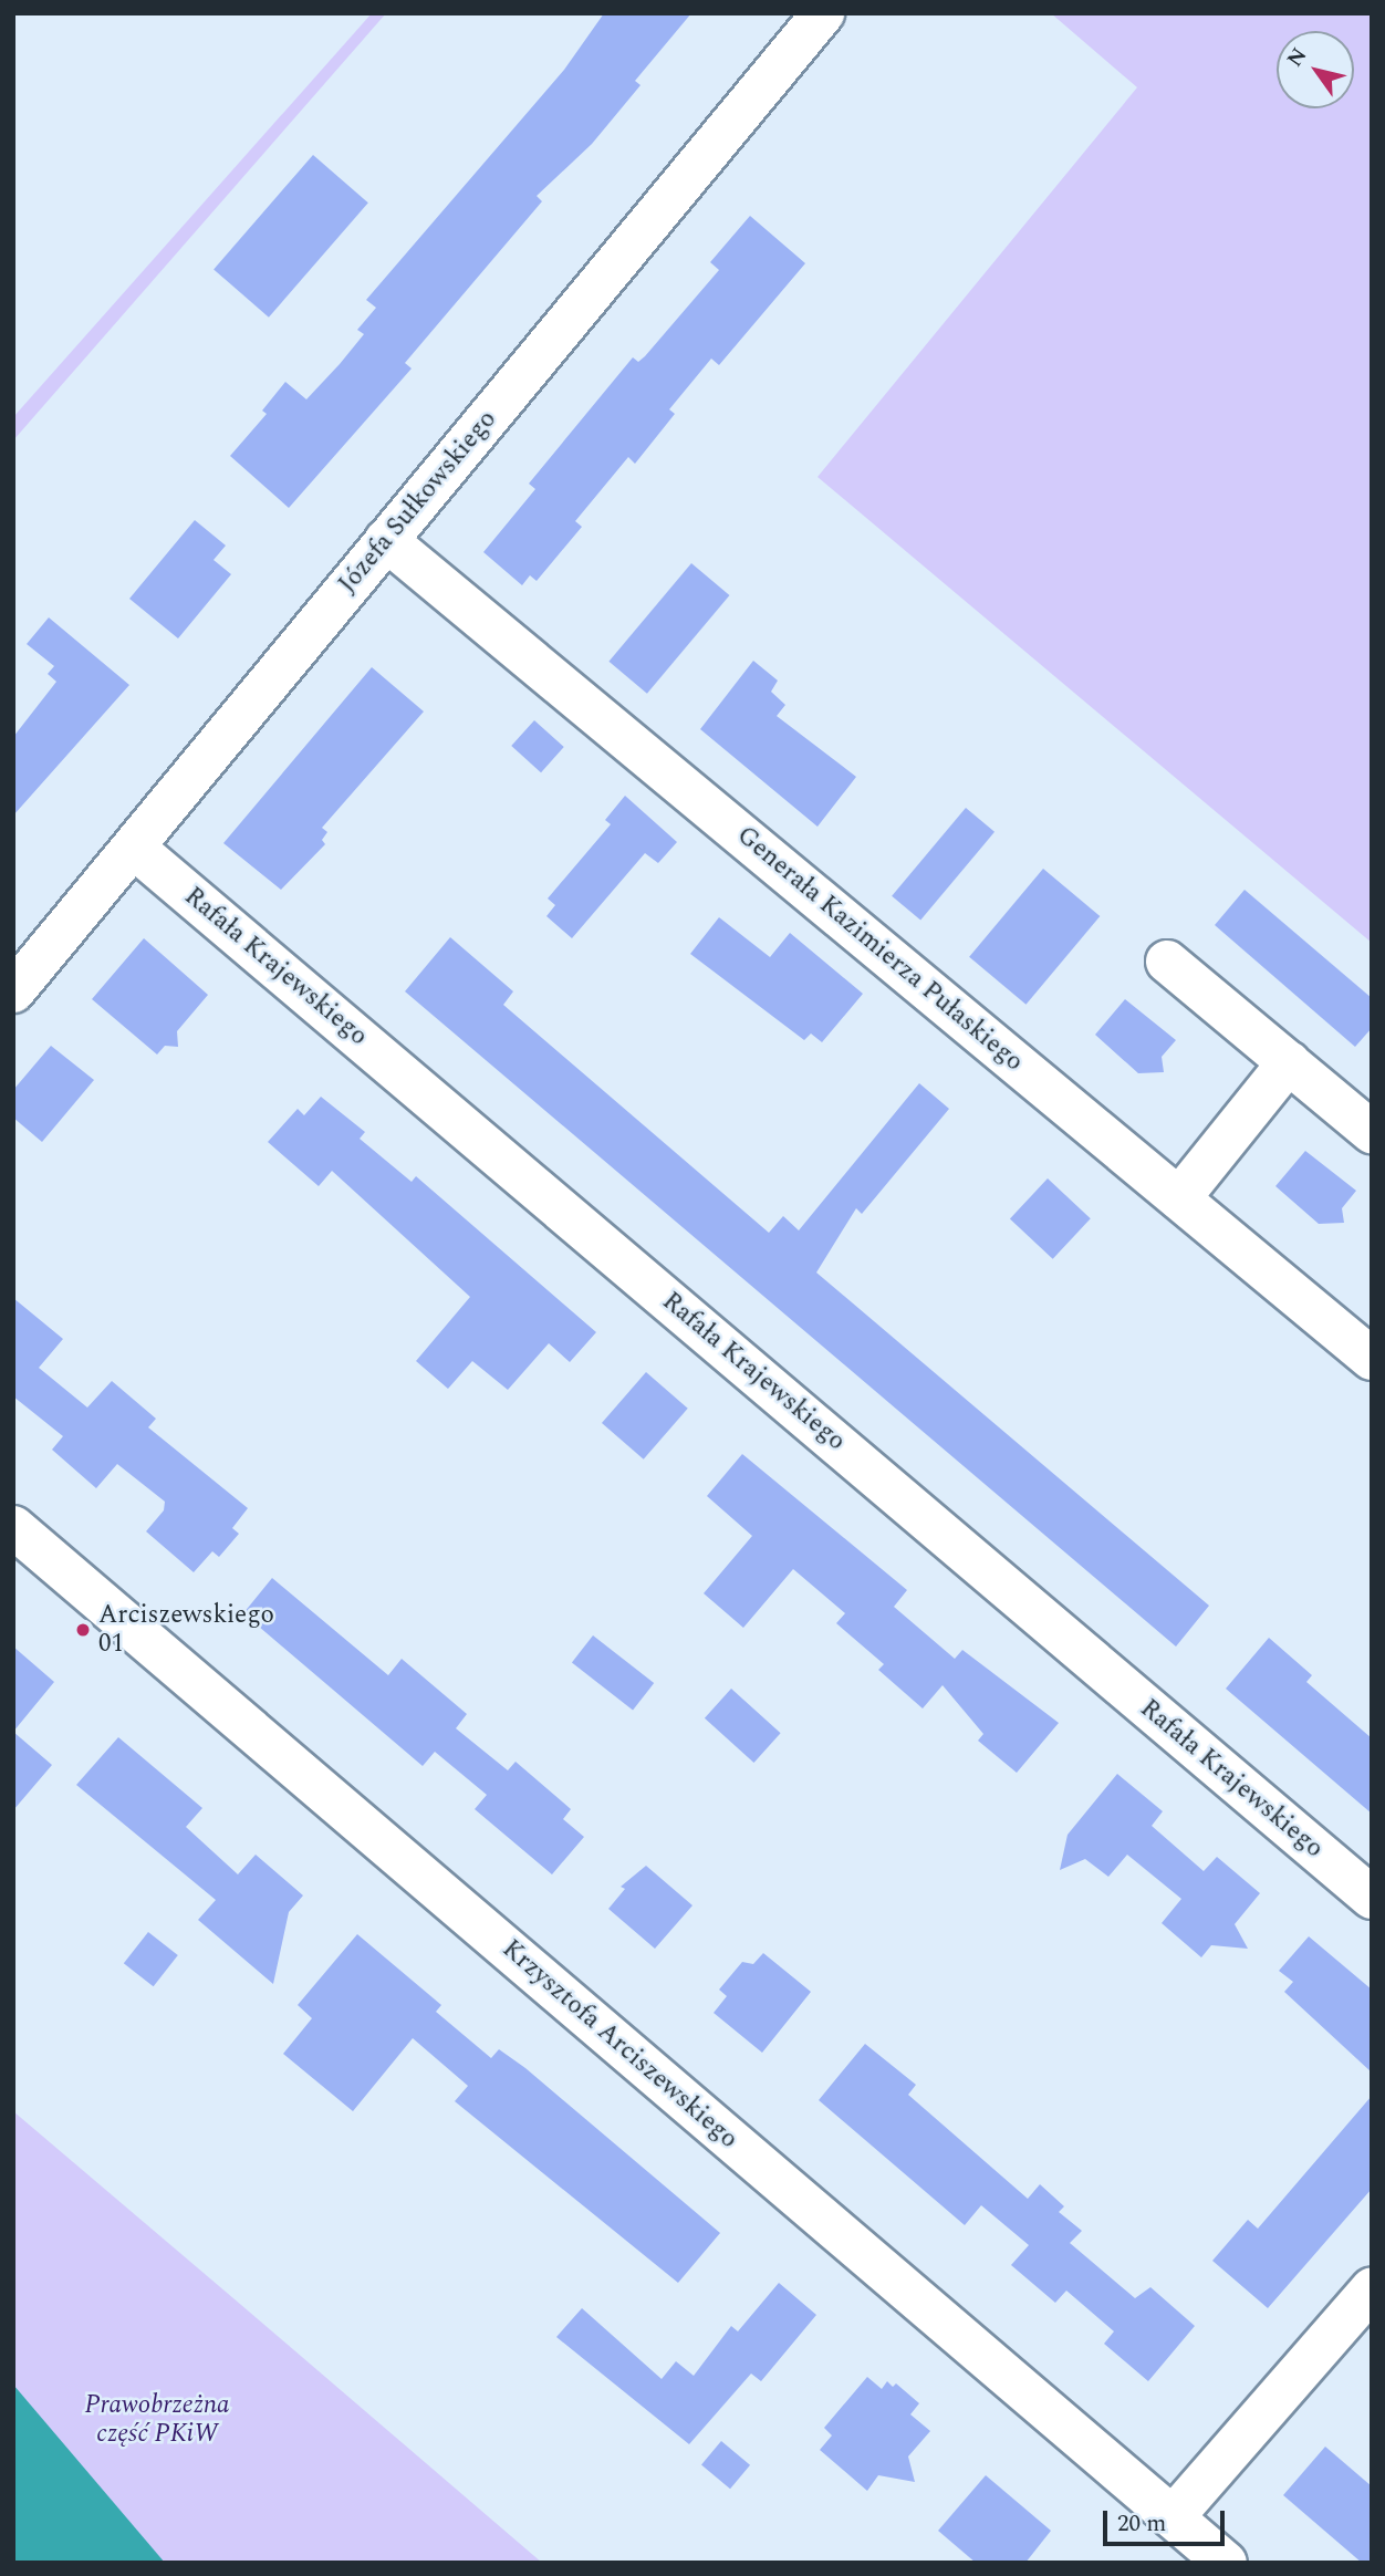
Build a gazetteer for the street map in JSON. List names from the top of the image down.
{
  "streets": {
    "street": [
      "Józefa Sułkowskiego",
      "Generała Kazimierza Pułaskiego",
      "Rafała Krajewskiego",
      "Krzysztofa Arciszewskiego"
    ]
  },
  "crossings": [
    ["Józefa Sułkowskiego", "Generała Kazimierza Pułaskiego"],
    ["Józefa Sułkowskiego", "Rafała Krajewskiego"]
  ],
  "parks": ["Prawobrzeżna część PKiW"],
  "places": ["Arciszewskiego 01"],
  "scale_bar": "20 m",
  "north": "top left"
}
